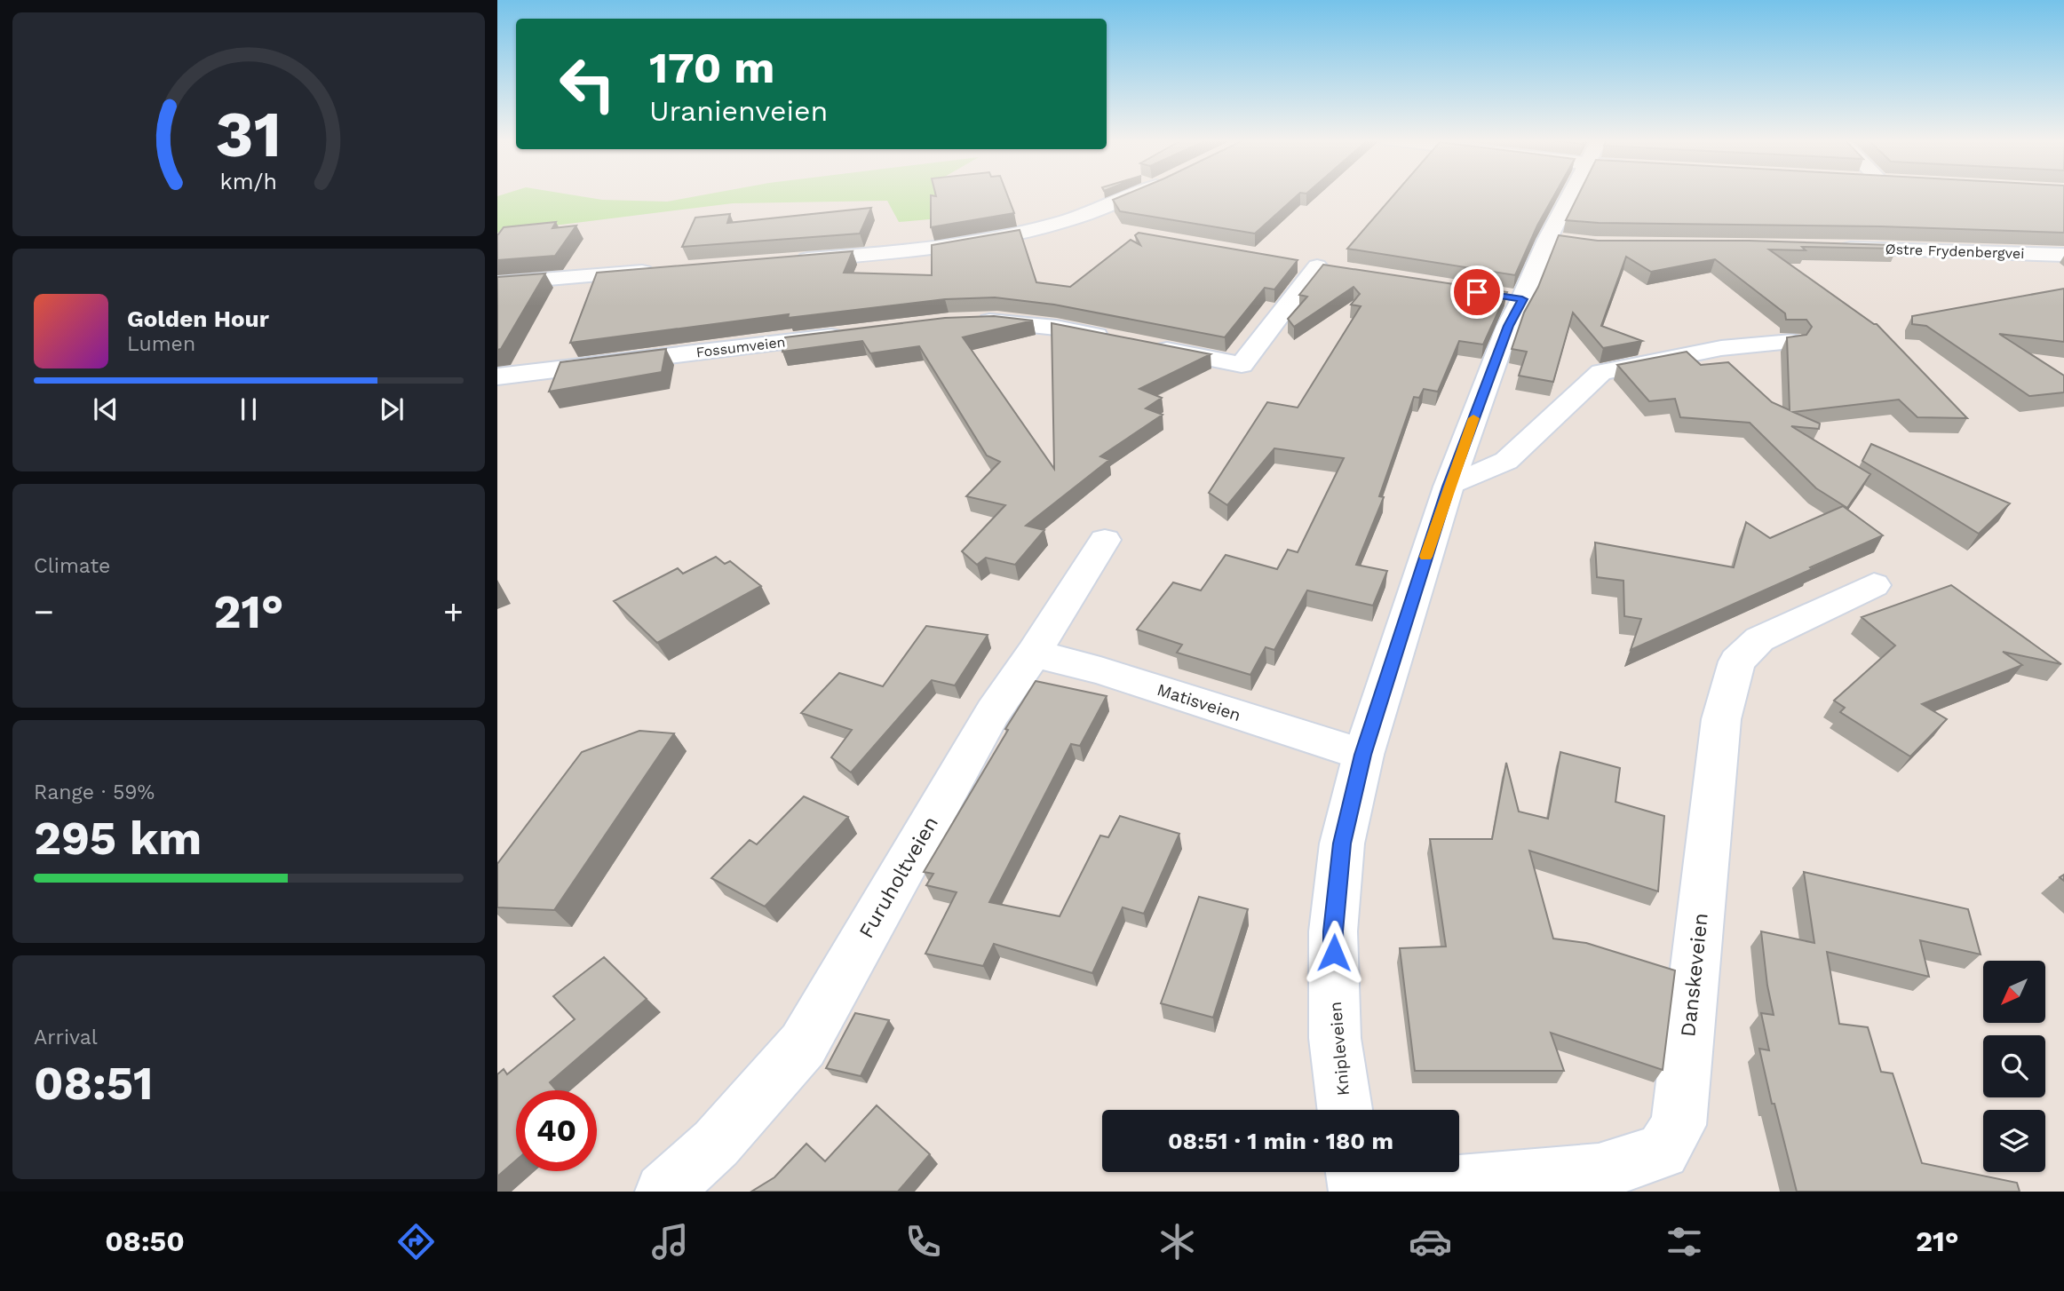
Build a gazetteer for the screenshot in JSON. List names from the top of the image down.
{
  "streets": {
    "street": [
      "Østre Frydenbergvei",
      "Fossumveien",
      "Matisveien",
      "Furuholtveien",
      "Danskeveien",
      "Knipleveien"
    ]
  },
  "crossings": [
    ["Matisveien", "Furuholtveien"],
    ["Matisveien", "Knipleveien"]
  ],
  "north": "bottom left",
  "page": {
    "turn": ["170 m", "Uranienveien"],
    "song": ["Golden Hour", "Lumen"],
    "tile": [
      "Climate",
      ["Range · 59%", "295 km"],
      ["Arrival", "08:51"]
    ],
    "heat": ["−", "21°", "+"],
    "limit": "40",
    "trip": "08:51 · 1 min · 180 m",
    "tabs": ["08:50", "21°"],
    "gauge": ["31", "km/h"]
  }
}
